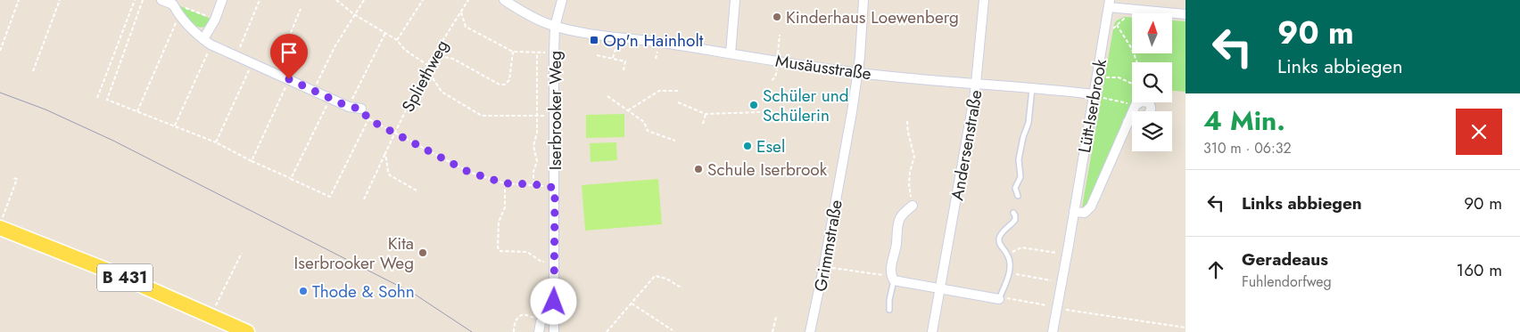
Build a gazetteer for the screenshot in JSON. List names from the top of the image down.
{
  "streets": {
    "main road": ["B 431"],
    "street": [
      "Musäusstraße",
      "Lütt-Iserbrook",
      "Iserbrooker Weg",
      "Andersenstraße",
      "Grimmstraße"
    ],
    "path": ["Spliethweg"]
  },
  "crossings": [
    ["Musäusstraße", "Lütt-Iserbrook"],
    ["Musäusstraße", "Iserbrooker Weg"],
    ["Musäusstraße", "Andersenstraße"],
    ["Musäusstraße", "Grimmstraße"]
  ],
  "places": {
    "other": [
      "Kinderhaus Loewenberg",
      "Schüler und Schülerin",
      "Esel",
      "Schule Iserbrook",
      "Kita Iserbrooker Weg",
      "Thode & Sohn"
    ],
    "transit": ["Op'n Hainholt"]
  },
  "north": "top",
  "page": {
    "turn": ["90 m", "Links abbiegen"],
    "heading": ["4 Min.", "310 m · 06:32"],
    "list": [
      {
        "name": "Links abbiegen",
        "value": "90 m"
      },
      {
        "name": "Geradeaus",
        "note": "Fuhlendorfweg",
        "value": "160 m"
      }
    ]
  }
}
